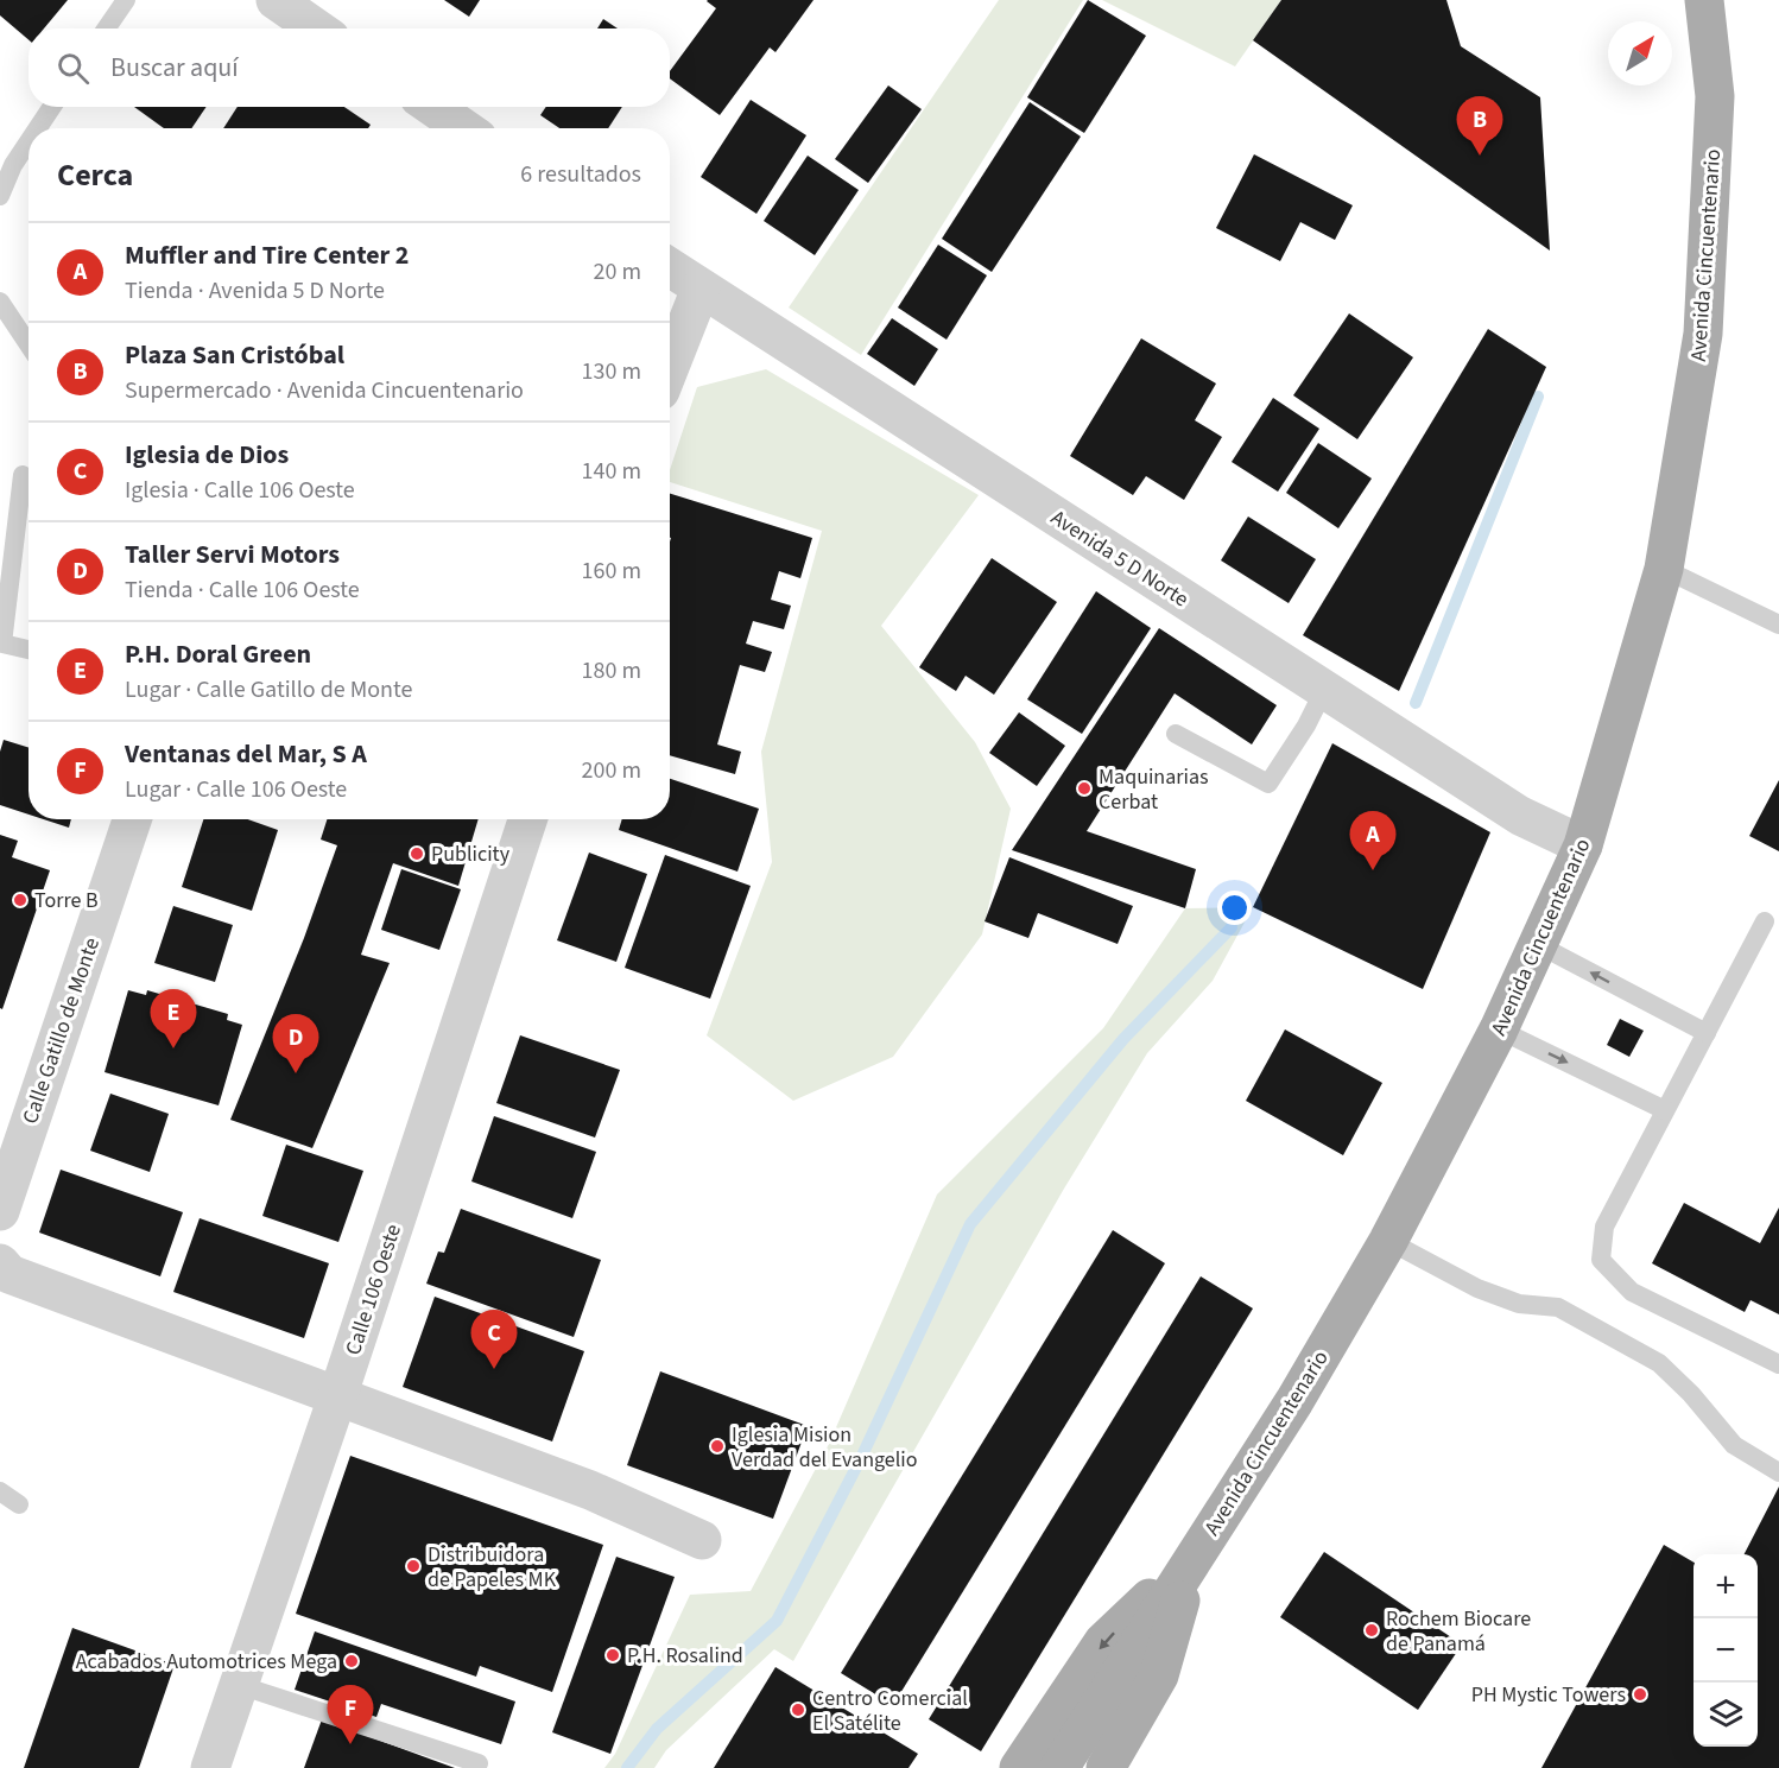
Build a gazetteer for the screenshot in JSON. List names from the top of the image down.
{
  "streets": {
    "main road": ["Avenida Cincuentenario"],
    "street": ["Avenida 5 D Norte", "Calle Gatillo de Monte", "Calle 106 Oeste"]
  },
  "crossings": [
    ["Avenida Cincuentenario", "Avenida 5 D Norte"]
  ],
  "places": [
    "Maquinarias Cerbat",
    "Publicity",
    "Torre B",
    "Iglesia Mision Verdad del Evangelio",
    "Distribuidora de Papeles MK",
    "Rochem Biocare de Panamá",
    "P.H. Rosalind",
    "Acabados Automotrices Mega",
    "PH Mystic Towers",
    "Centro Comercial El Satélite"
  ],
  "north": "top right",
  "page": {
    "search": "Buscar aquí",
    "pins": [
      "B",
      "A",
      "E",
      "D",
      "C",
      "F"
    ],
    "heading": ["Cerca", "6 resultados"],
    "list": [
      {
        "mark": "A",
        "name": "Muffler and Tire Center 2",
        "note": "Tienda · Avenida 5 D Norte",
        "value": "20 m"
      },
      {
        "mark": "B",
        "name": "Plaza San Cristóbal",
        "note": "Supermercado · Avenida Cincuentenario",
        "value": "130 m"
      },
      {
        "mark": "C",
        "name": "Iglesia de Dios",
        "note": "Iglesia · Calle 106 Oeste",
        "value": "140 m"
      },
      {
        "mark": "D",
        "name": "Taller Servi Motors",
        "note": "Tienda · Calle 106 Oeste",
        "value": "160 m"
      },
      {
        "mark": "E",
        "name": "P.H. Doral Green",
        "note": "Lugar · Calle Gatillo de Monte",
        "value": "180 m"
      },
      {
        "mark": "F",
        "name": "Ventanas del Mar, S A",
        "note": "Lugar · Calle 106 Oeste",
        "value": "200 m"
      }
    ],
    "map_buttons": ["+", "−"]
  }
}
